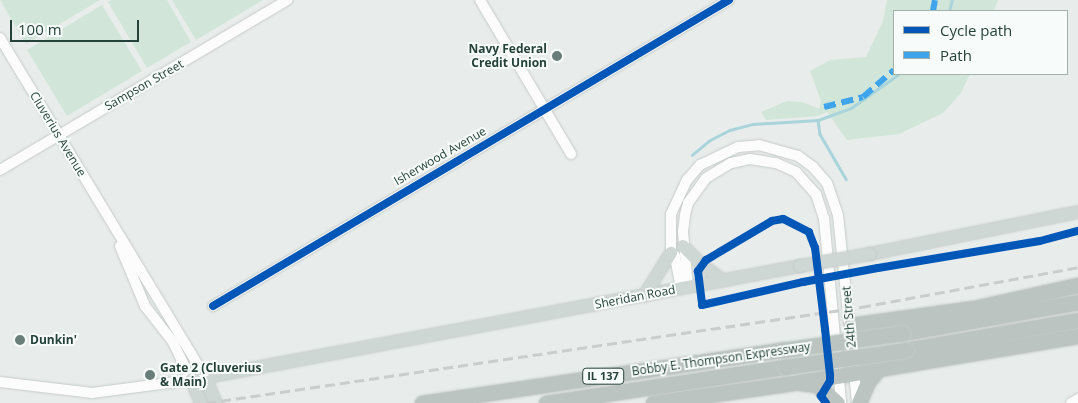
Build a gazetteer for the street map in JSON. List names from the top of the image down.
{
  "streets": {
    "highway": ["Bobby E. Thompson Expressway", "IL 137"],
    "main road": ["Sheridan Road"],
    "street": [
      "Sampson Street",
      "Cluverius Avenue",
      "Isherwood Avenue",
      "24th Street"
    ]
  },
  "crossings": [
    ["Sampson Street", "Cluverius Avenue"],
    ["Sheridan Road", "24th Street"]
  ],
  "places": ["Navy Federal Credit Union", "Dunkin'", "Gate 2 (Cluverius & Main)"],
  "legend": ["Cycle path", "Path"],
  "scale_bar": "100 m"
}
